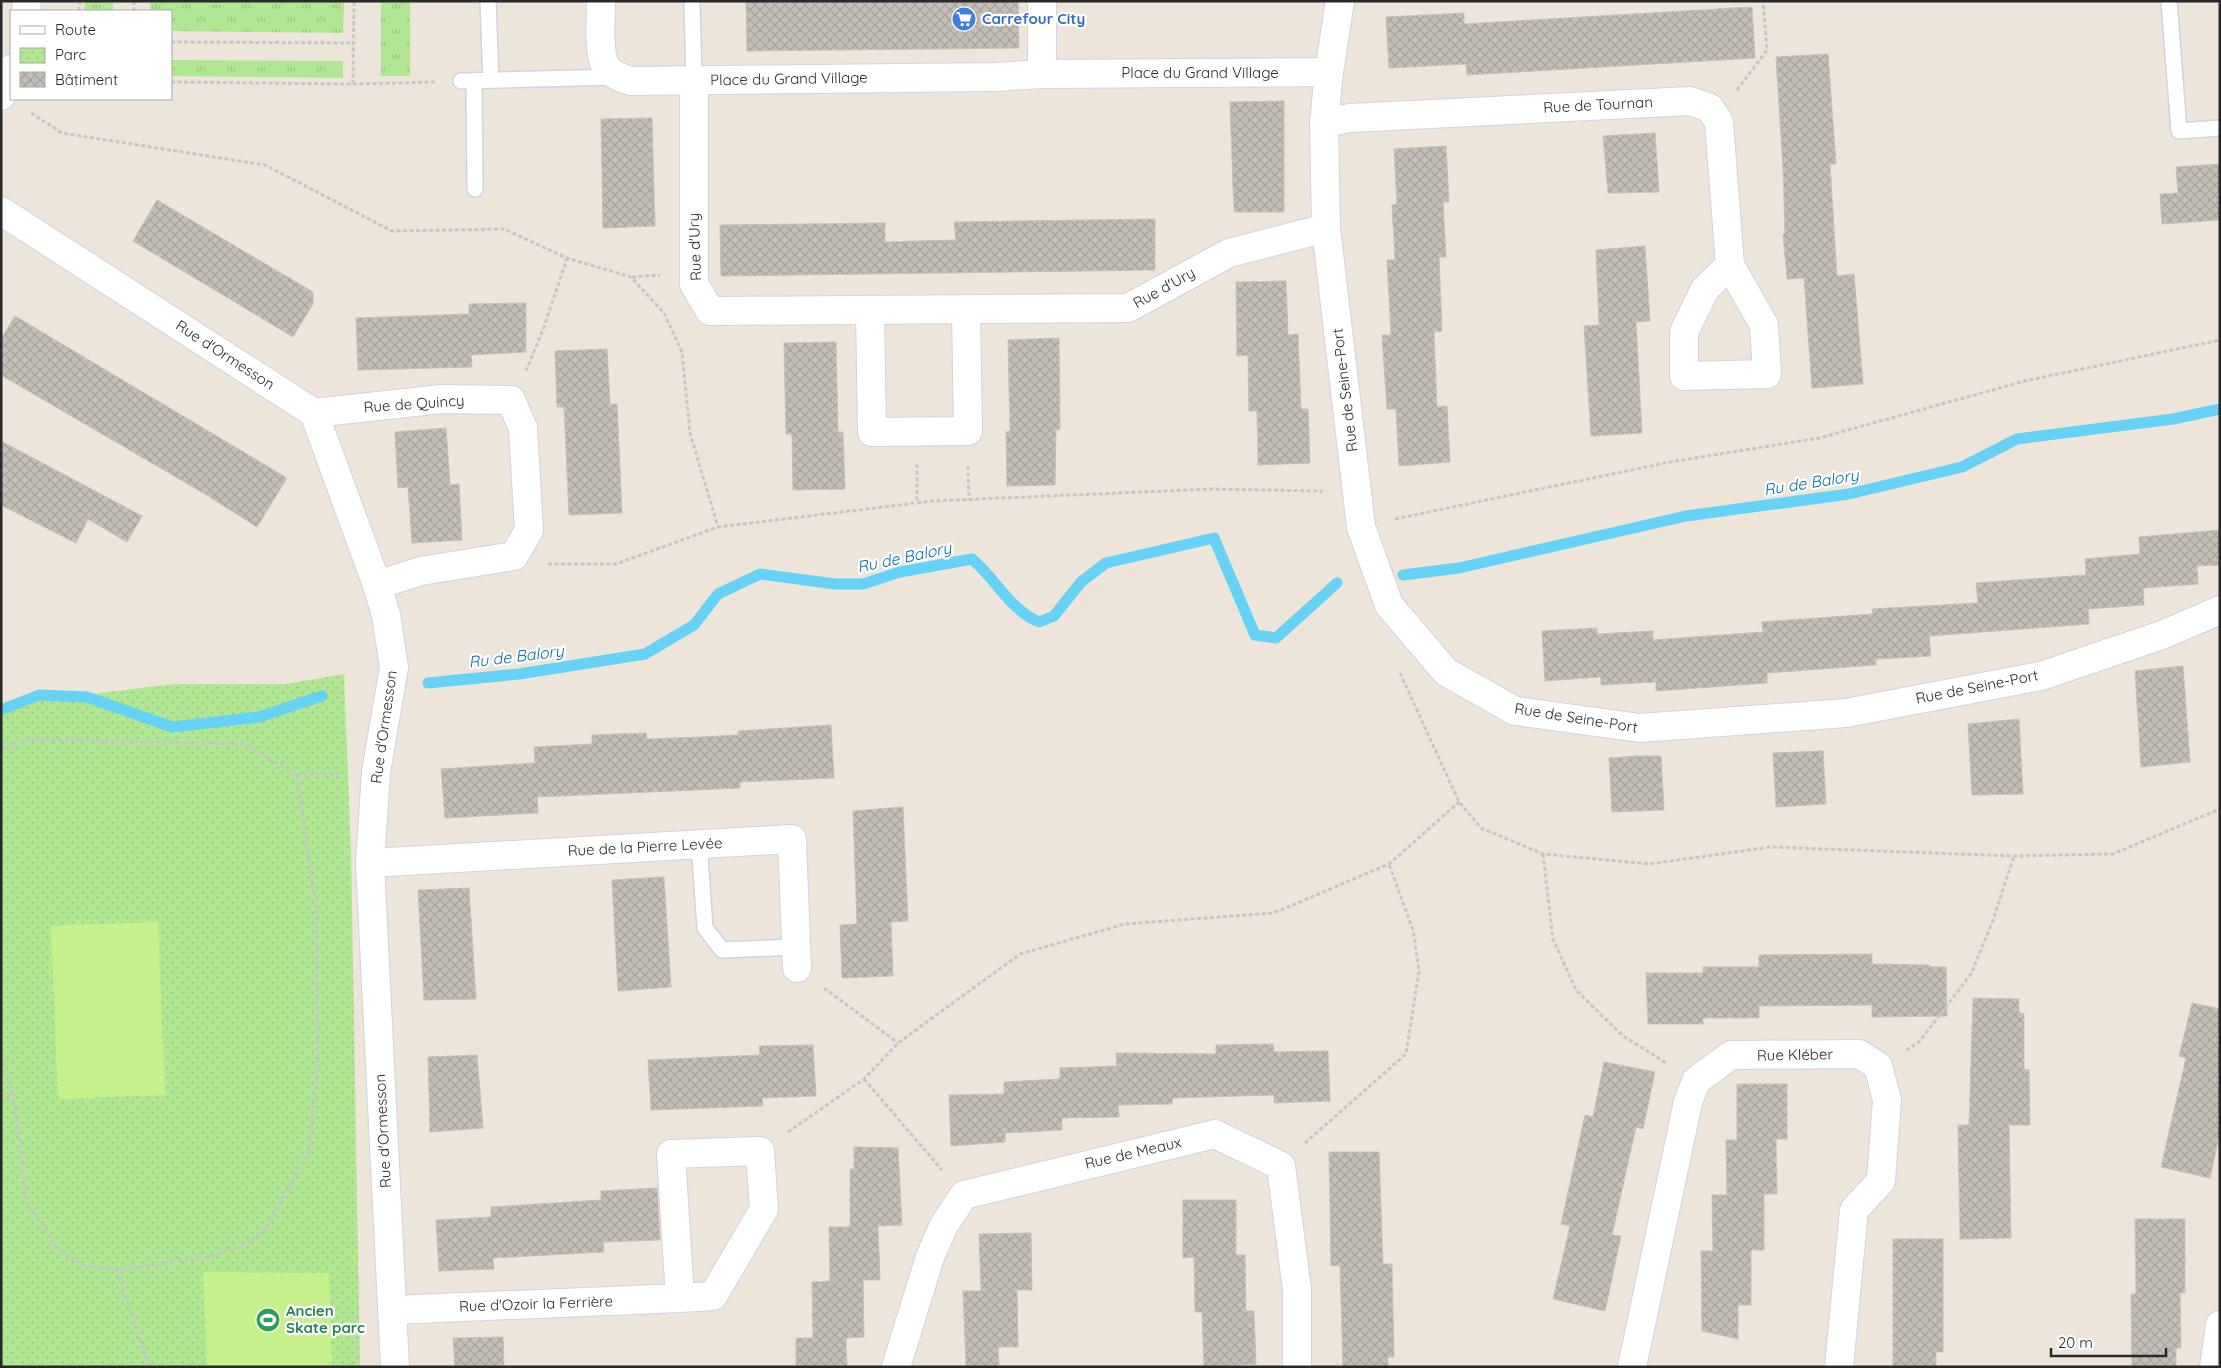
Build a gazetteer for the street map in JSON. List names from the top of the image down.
{
  "streets": {
    "street": [
      "Place du Grand Village",
      "Rue de Tournan",
      "Rue d'Ury",
      "Rue d'Ormesson",
      "Rue de Seine-Port",
      "Rue de Quincy",
      "Rue de la Pierre Levée",
      "Rue Kléber",
      "Rue de Meaux",
      "Rue d'Ozoir la Ferrière"
    ]
  },
  "crossings": [
    ["Place du Grand Village", "Rue d'Ury"],
    ["Place du Grand Village", "Rue de Seine-Port"],
    ["Rue de Tournan", "Rue de Seine-Port"],
    ["Rue d'Ury", "Rue de Seine-Port"],
    ["Rue d'Ormesson", "Rue de Quincy"],
    ["Rue d'Ormesson", "Rue de la Pierre Levée"],
    ["Rue d'Ormesson", "Rue d'Ozoir la Ferrière"]
  ],
  "water": ["Ru de Balory"],
  "places": {
    "supermarket": ["Carrefour City"],
    "sports": ["Ancien Skate parc"]
  },
  "legend": ["Route", "Parc", "Bâtiment"],
  "scale_bar": "20 m"
}
